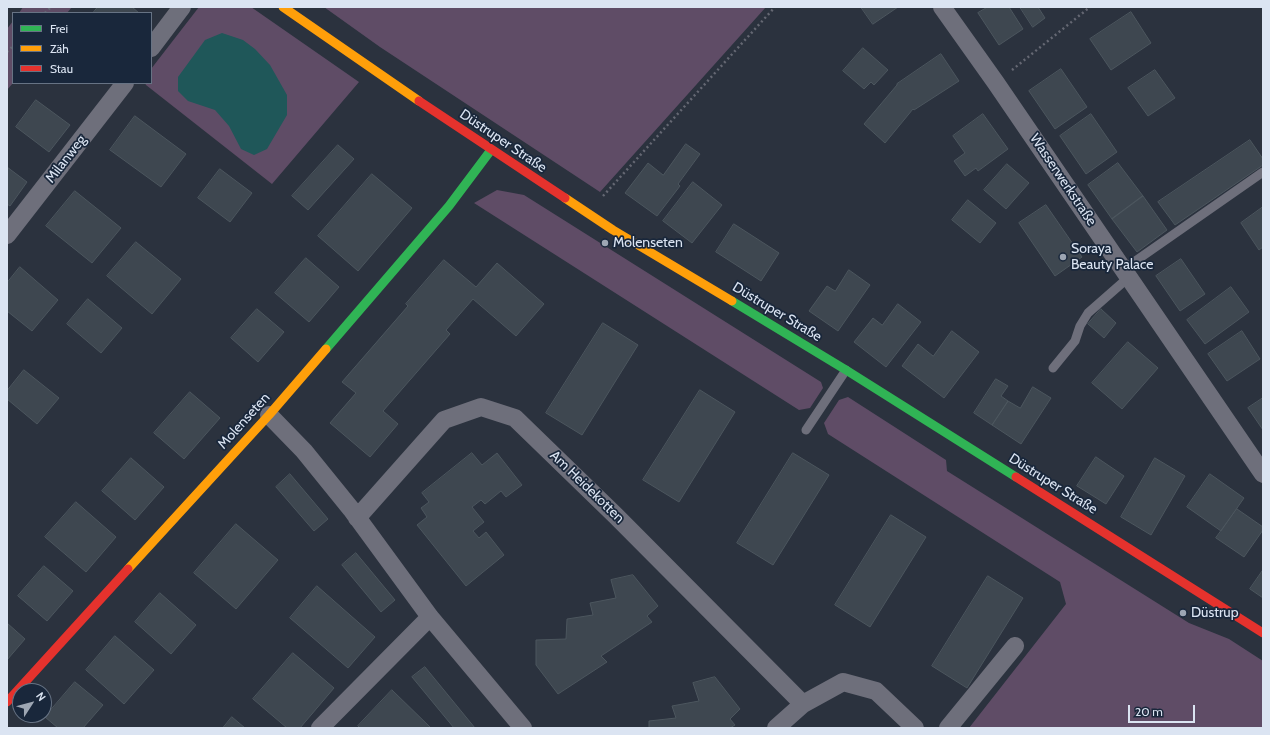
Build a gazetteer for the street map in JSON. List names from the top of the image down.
{
  "streets": {
    "street": [
      "Düstruper Straße",
      "Milanweg",
      "Wasserwerkstraße",
      "Molenseten",
      "Am Heidekotten"
    ]
  },
  "crossings": [
    ["Düstruper Straße", "Molenseten"]
  ],
  "places": ["Molenseten", "Soraya Beauty Palace", "Düstrup"],
  "legend": ["Frei", "Zäh", "Stau"],
  "scale_bar": "20 m",
  "north": "top right"
}
